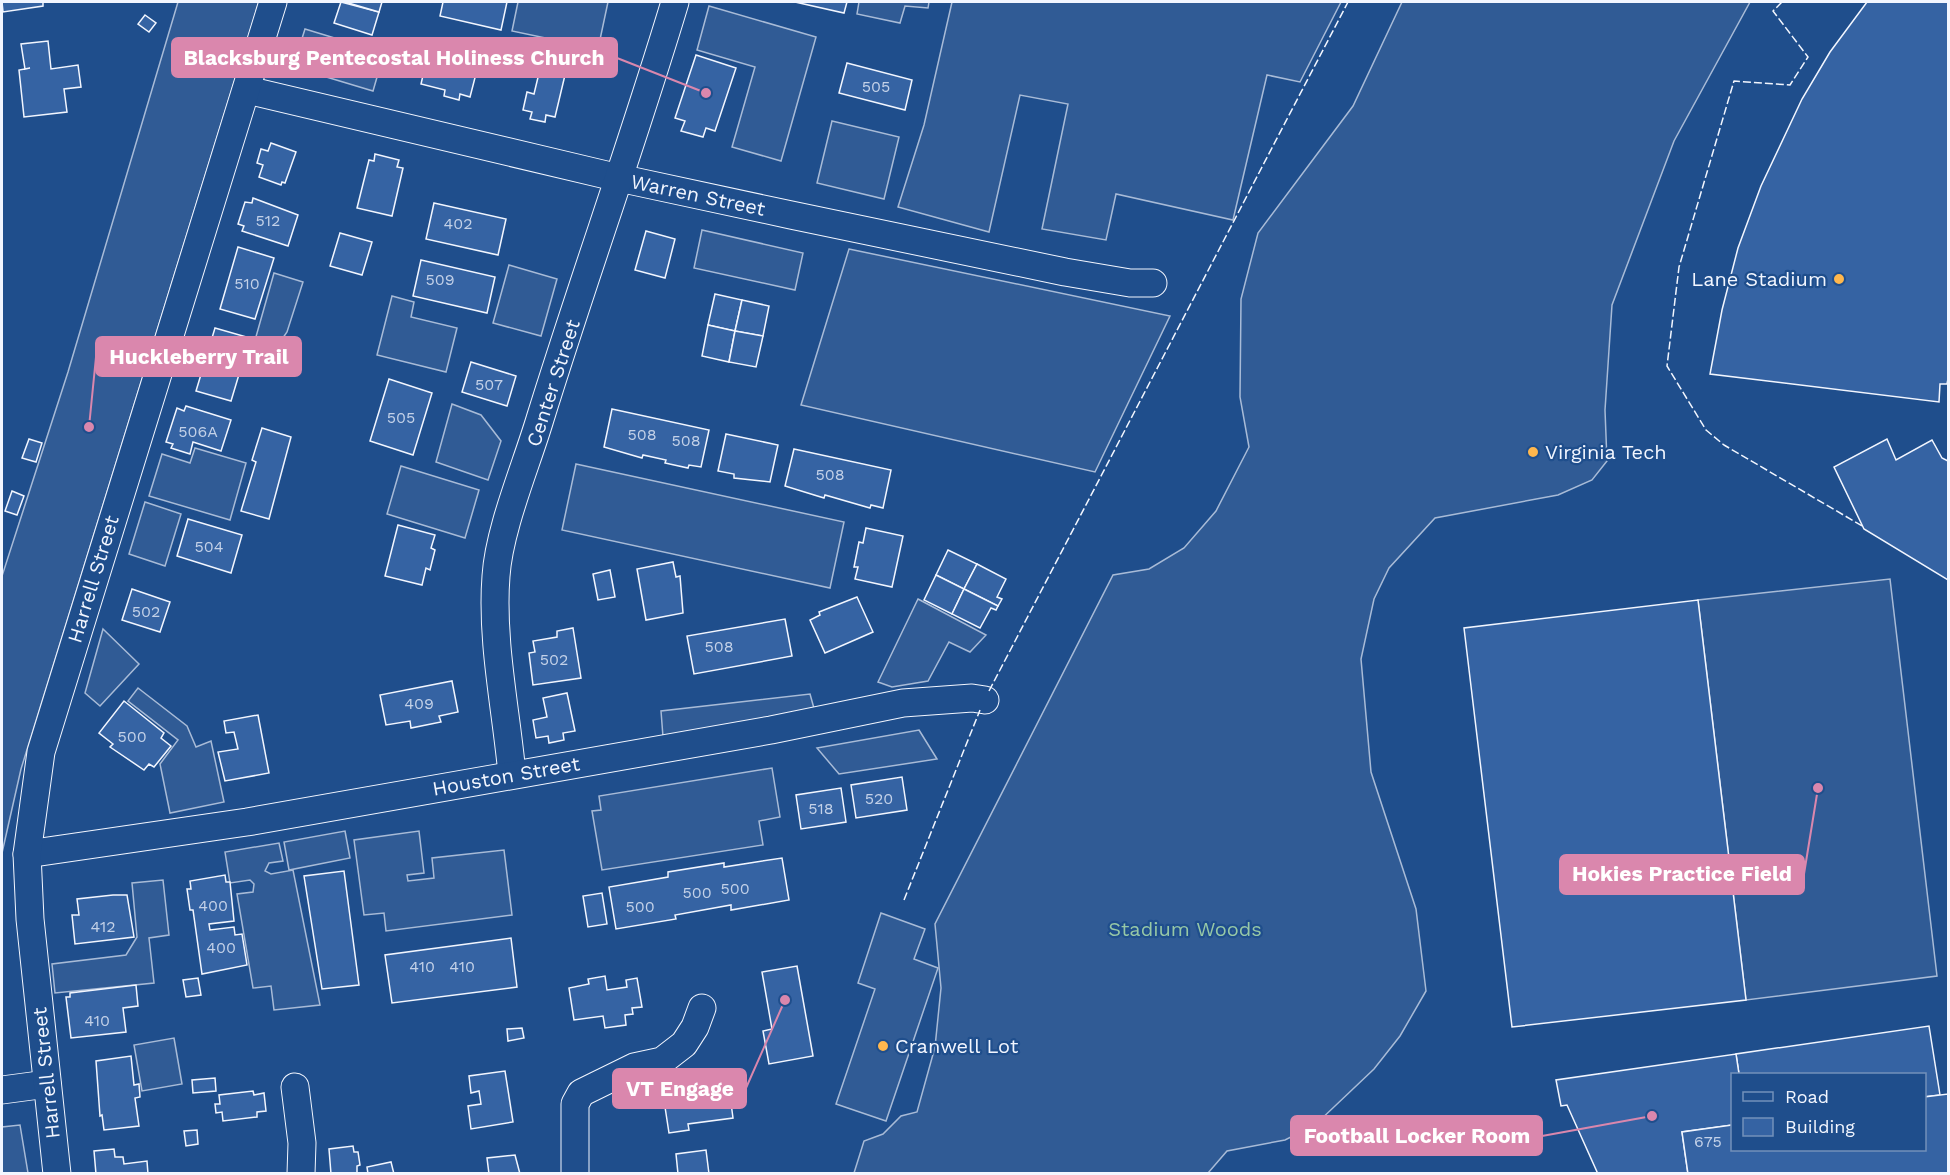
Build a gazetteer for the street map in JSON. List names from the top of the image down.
{
  "streets": {
    "street": [
      "Warren Street",
      "Center Street",
      "Harrell Street",
      "Houston Street"
    ]
  },
  "crossings": [
    ["Warren Street", "Center Street"],
    ["Warren Street", "Harrell Street"],
    ["Center Street", "Houston Street"],
    ["Harrell Street", "Houston Street"]
  ],
  "parks": ["Stadium Woods"],
  "places": [
    "Blacksburg Pentecostal Holiness Church",
    "Lane Stadium",
    "Huckleberry Trail",
    "Virginia Tech",
    "Hokies Practice Field",
    "VT Engage",
    "Cranwell Lot",
    "Football Locker Room"
  ],
  "house_numbers": [
    "505",
    "512",
    "402",
    "509",
    "510",
    "507",
    "505",
    "506A",
    "508",
    "508",
    "508",
    "504",
    "502",
    "508",
    "502",
    "409",
    "500",
    "520",
    "518",
    "500",
    "500",
    "400",
    "500",
    "412",
    "400",
    "410",
    "410",
    "410",
    "675"
  ],
  "legend": ["Road", "Building"]
}
